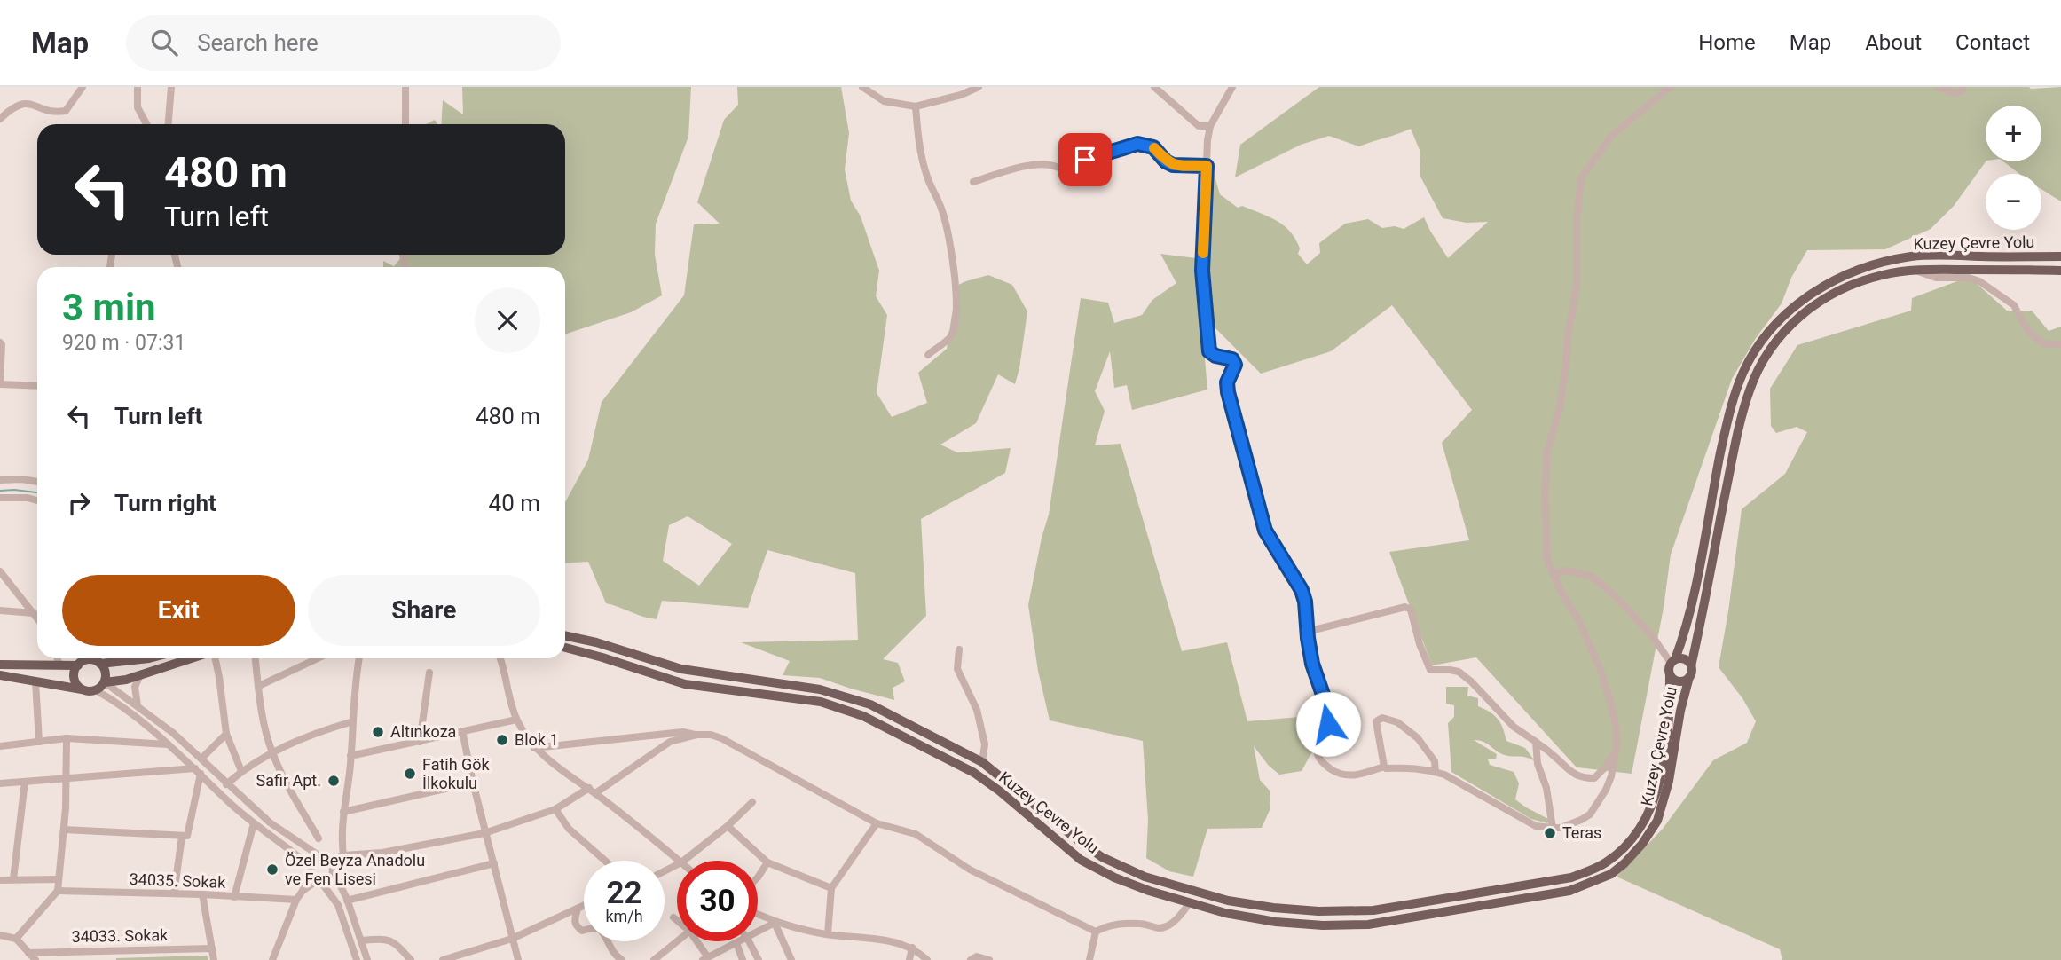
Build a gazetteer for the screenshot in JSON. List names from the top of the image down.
{
  "streets": {
    "main road": ["Kuzey Çevre Yolu"],
    "street": ["34035. Sokak", "34033. Sokak"]
  },
  "places": [
    "Altınkoza",
    "Blok 1",
    "Fatih Gök İlkokulu",
    "Safir Apt.",
    "Teras",
    "Özel Beyza Anadolu ve Fen Lisesi"
  ],
  "page": {
    "header": "Map",
    "search": "Search here",
    "nav": [
      "Home",
      "Map",
      "About",
      "Contact"
    ],
    "map_buttons": ["+", "−"],
    "turn": ["480 m", "Turn left"],
    "heading": ["3 min", "920 m · 07:31"],
    "list": [
      {
        "name": "Turn left",
        "value": "480 m"
      },
      {
        "name": "Turn right",
        "value": "40 m"
      }
    ],
    "buttons": ["Exit", "Share"],
    "speed": "22 km/h",
    "limit": "30"
  }
}
